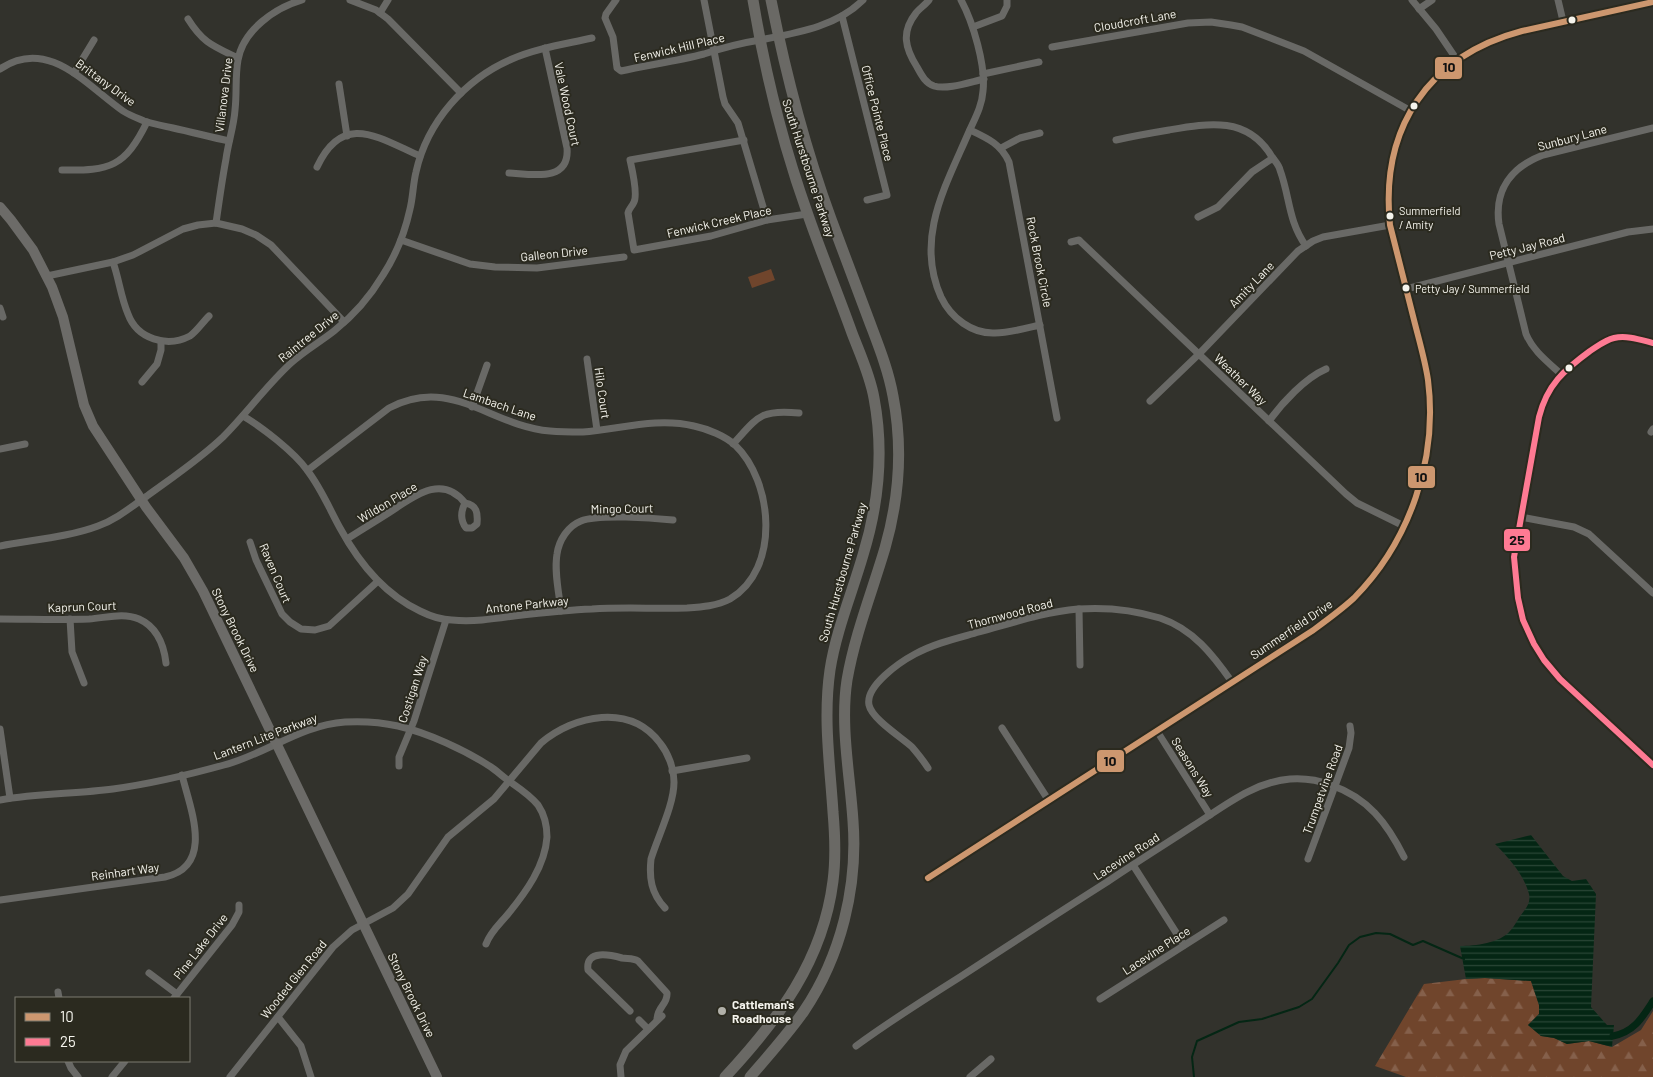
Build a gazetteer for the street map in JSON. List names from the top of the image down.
{
  "streets": {
    "main road": ["South Hurstbourne Parkway"],
    "street": [
      "Cloudcroft Lane",
      "Fenwick Hill Place",
      "Brittany Drive",
      "Villanova Drive",
      "Vale Wood Court",
      "Office Pointe Place",
      "Sunbury Lane",
      "Fenwick Creek Place",
      "Petty Jay Road",
      "Galleon Drive",
      "Rock Brook Circle",
      "Amity Lane",
      "Raintree Drive",
      "Weather Way",
      "Hilo Court",
      "Lambach Lane",
      "Wildon Place",
      "Mingo Court",
      "Raven Court",
      "Antone Parkway",
      "Kaprun Court",
      "Thornwood Road",
      "Summerfield Drive",
      "Stony Brook Drive",
      "Costigan Way",
      "Lantern Lite Parkway",
      "Seasons Way",
      "Trumpetvine Road",
      "Lacevine Road",
      "Reinhart Way",
      "Pine Lake Drive",
      "Lacevine Place",
      "Wooded Glen Road"
    ]
  },
  "crossings": [
    ["Cloudcroft Lane", "Summerfield Drive"],
    ["Fenwick Hill Place", "South Hurstbourne Parkway"],
    ["Brittany Drive", "Villanova Drive"],
    ["Vale Wood Court", "Raintree Drive"],
    ["Sunbury Lane", "Petty Jay Road"],
    ["South Hurstbourne Parkway", "Fenwick Creek Place"],
    ["Petty Jay Road", "Summerfield Drive"],
    ["Galleon Drive", "Raintree Drive"],
    ["Amity Lane", "Weather Way"],
    ["Amity Lane", "Summerfield Drive"],
    ["Raintree Drive", "Antone Parkway"],
    ["Raintree Drive", "Stony Brook Drive"],
    ["Weather Way", "Summerfield Drive"],
    ["Hilo Court", "Lambach Lane"],
    ["Lambach Lane", "Antone Parkway"],
    ["Wildon Place", "Antone Parkway"],
    ["Mingo Court", "Antone Parkway"],
    ["Raven Court", "Antone Parkway"],
    ["Antone Parkway", "Costigan Way"],
    ["Thornwood Road", "Summerfield Drive"],
    ["Summerfield Drive", "Seasons Way"],
    ["Stony Brook Drive", "Lantern Lite Parkway"],
    ["Stony Brook Drive", "Wooded Glen Road"],
    ["Costigan Way", "Lantern Lite Parkway"],
    ["Lantern Lite Parkway", "Reinhart Way"],
    ["Lantern Lite Parkway", "Wooded Glen Road"],
    ["Seasons Way", "Lacevine Road"],
    ["Trumpetvine Road", "Lacevine Road"]
  ],
  "places": ["Summerfield / Amity", "Petty Jay / Summerfield", "Cattleman's Roadhouse"],
  "lines": ["transit line 10", "transit line 25"],
  "legend": ["10", "25"]
}
